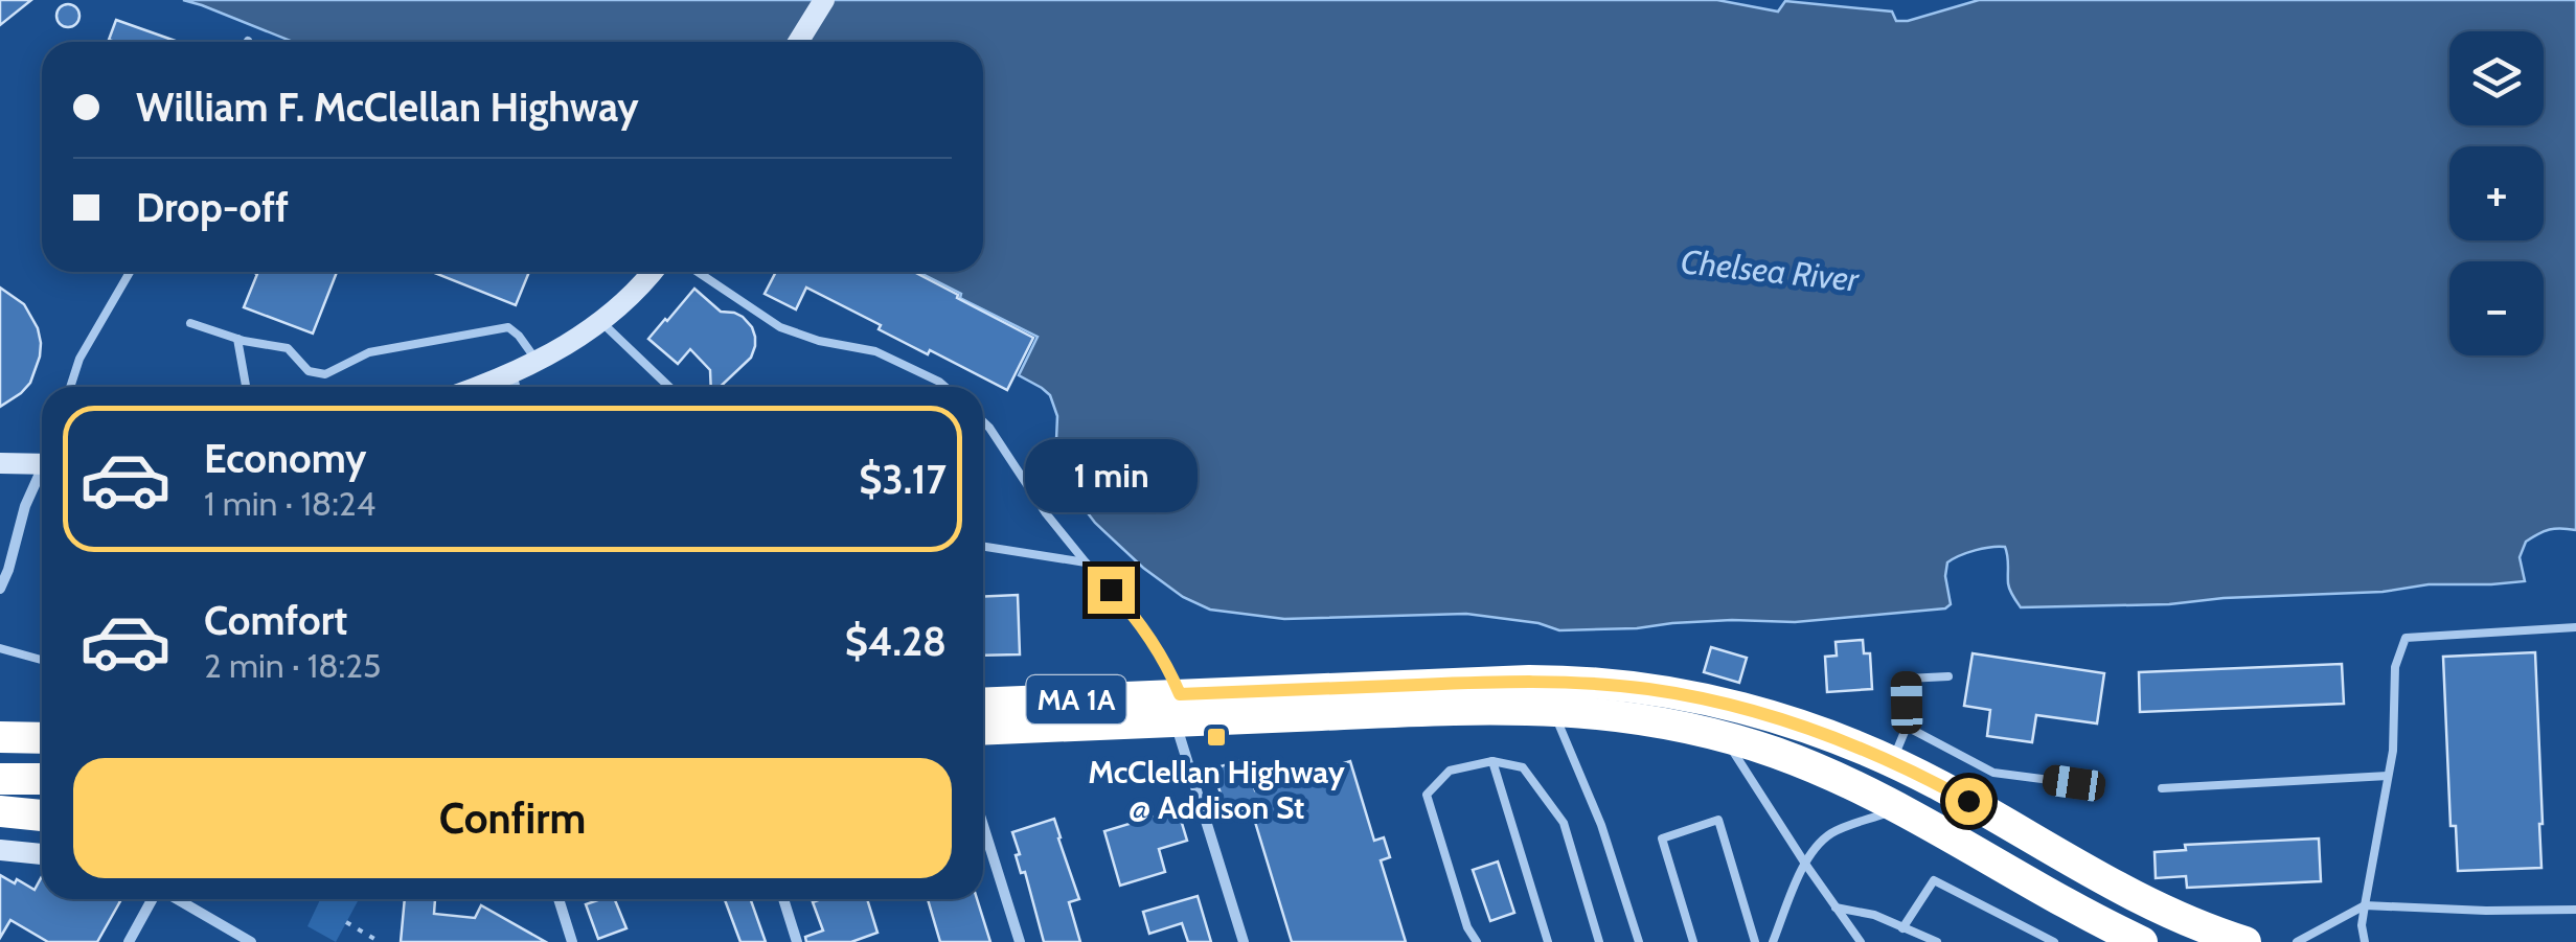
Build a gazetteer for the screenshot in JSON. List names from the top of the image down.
{
  "streets": {
    "highway": ["MA 1A"]
  },
  "water": ["Chelsea River"],
  "places": {
    "transit": ["McClellan Highway @ Addison St"]
  },
  "page": {
    "map_buttons": ["+", "−"],
    "banner": ["William F. McClellan Highway", "Drop-off"],
    "list": [
      {
        "name": "Economy",
        "note": "1 min · 18:24",
        "value": "$3.17"
      },
      {
        "name": "Comfort",
        "note": "2 min · 18:25",
        "value": "$4.28"
      }
    ],
    "bubble": "1 min",
    "buttons": "Confirm"
  }
}
